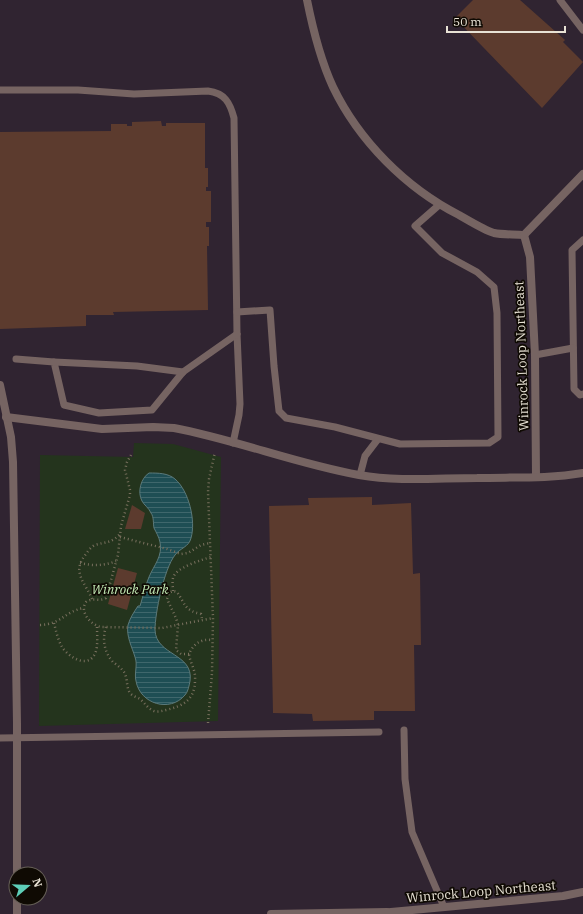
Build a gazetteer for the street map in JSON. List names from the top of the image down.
{
  "streets": {
    "street": ["Winrock Loop Northeast"]
  },
  "parks": ["Winrock Park"],
  "scale_bar": "50 m",
  "north": "right"
}
